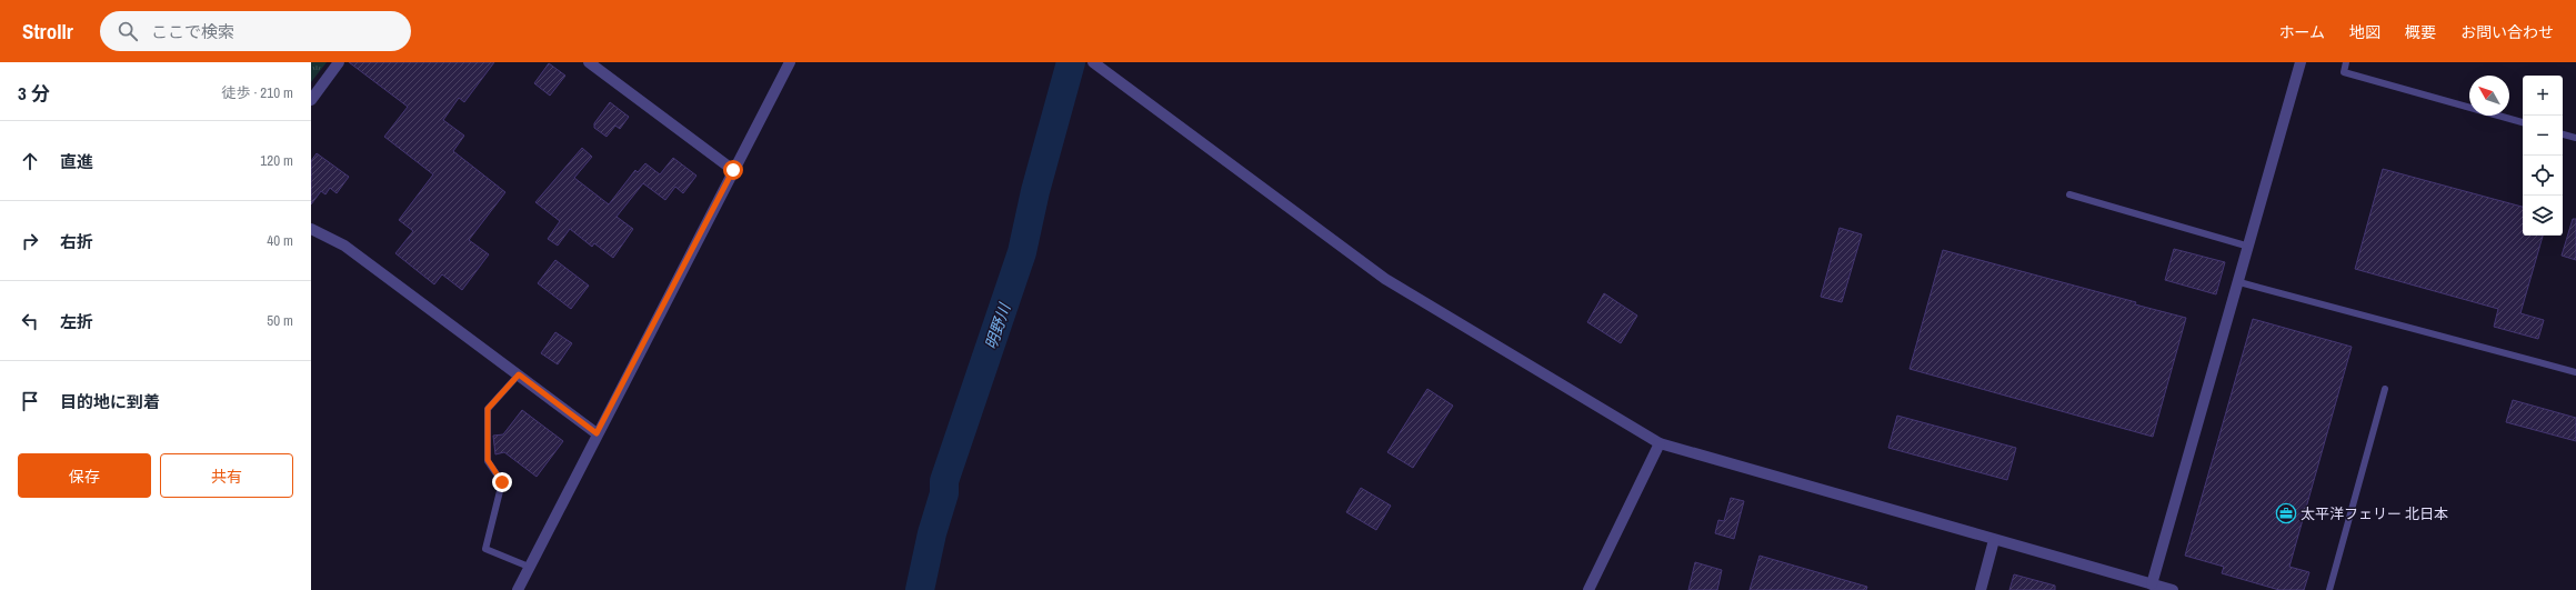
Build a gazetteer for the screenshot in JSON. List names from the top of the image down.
{
  "water": ["明野川"],
  "places": {
    "office": ["太平洋フェリー 北日本"]
  },
  "north": "top left",
  "page": {
    "header": "Strollr",
    "search": "ここで検索",
    "nav": [
      "ホーム",
      "地図",
      "概要",
      "お問い合わせ"
    ],
    "heading": ["3 分", "徒歩 · 210 m"],
    "map_buttons": ["+", "−"],
    "list": [
      ["直進", "120 m"],
      ["右折", "40 m"],
      ["左折", "50 m"],
      "目的地に到着"
    ],
    "buttons": ["保存", "共有"]
  }
}
